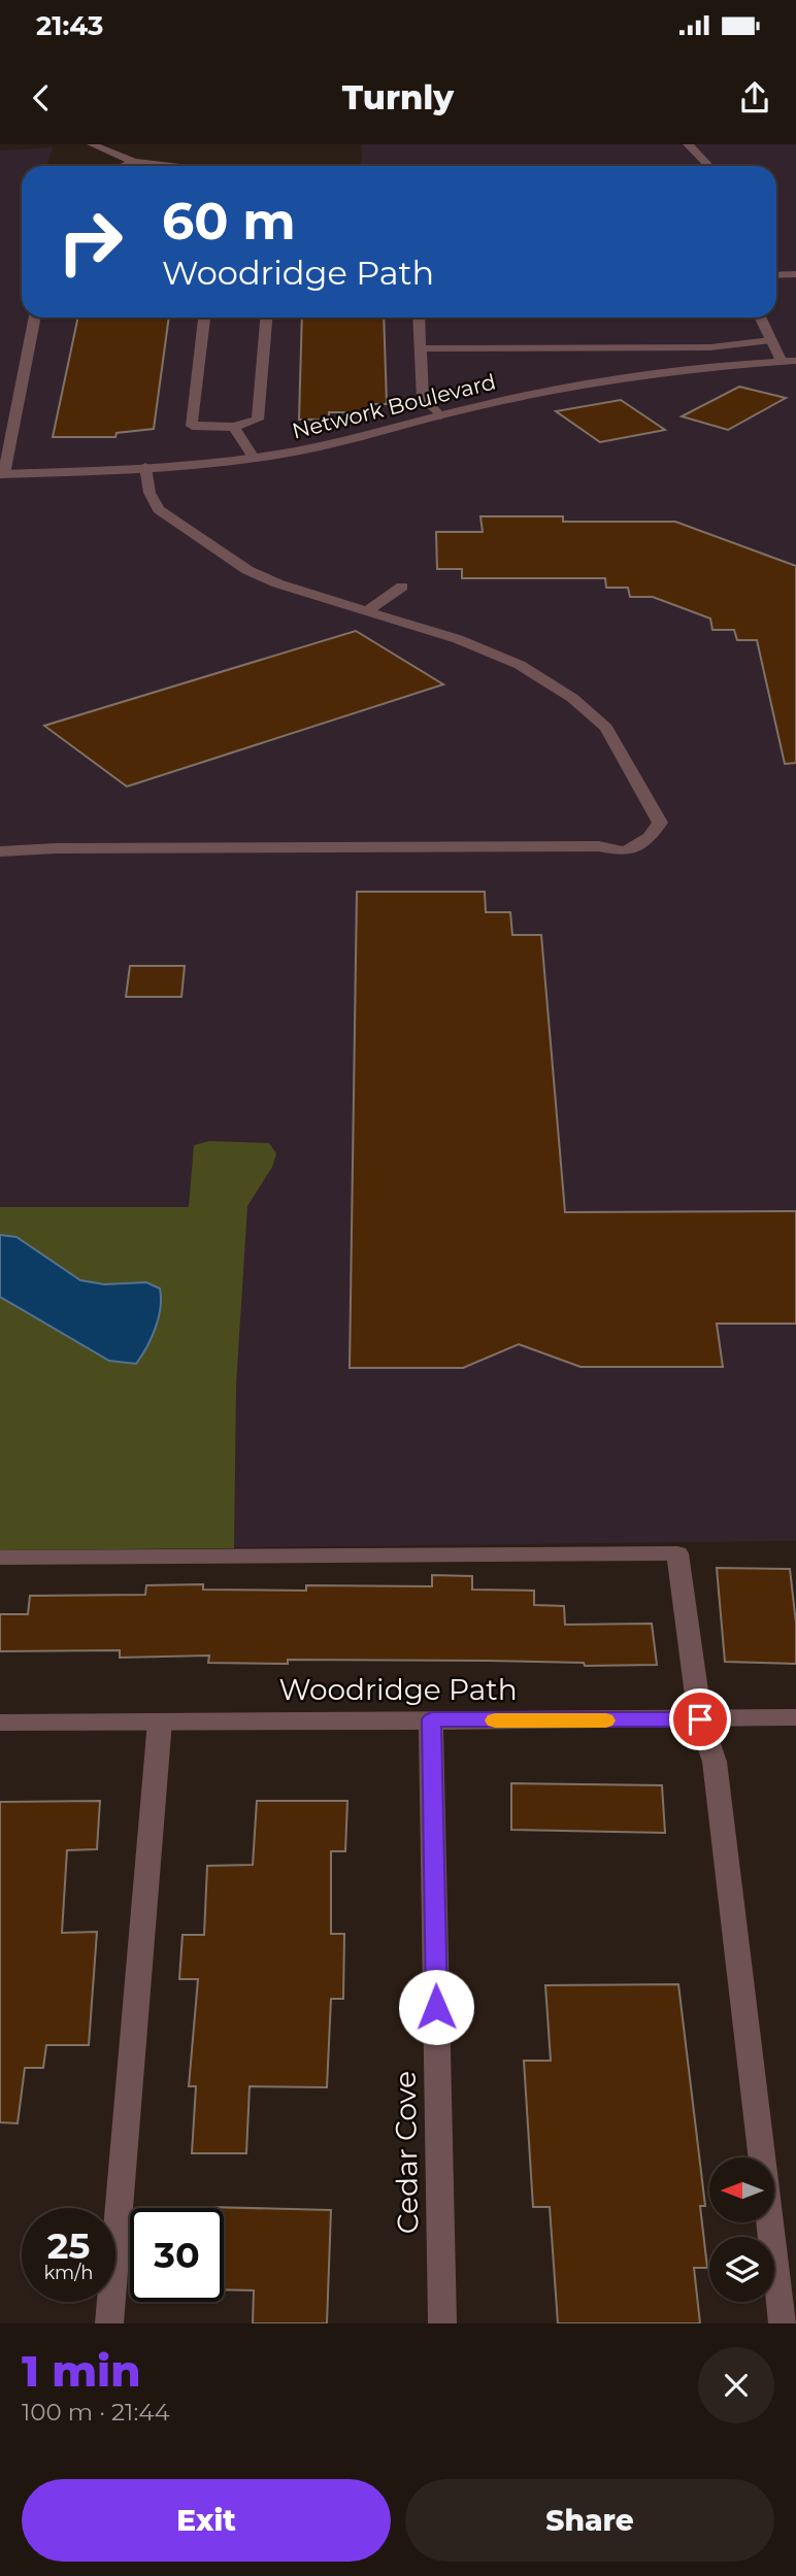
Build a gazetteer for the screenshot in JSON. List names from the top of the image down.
{
  "streets": {
    "street": ["Network Boulevard", "Woodridge Path", "Cedar Cove"]
  },
  "crossings": [
    ["Woodridge Path", "Cedar Cove"]
  ],
  "north": "left",
  "page": {
    "status": "21:43",
    "header": "Turnly",
    "turn": ["60 m", "Woodridge Path"],
    "speed": "25 km/h",
    "limit": "30",
    "heading": ["1 min", "100 m · 21:44"],
    "buttons": ["Exit", "Share"]
  }
}
